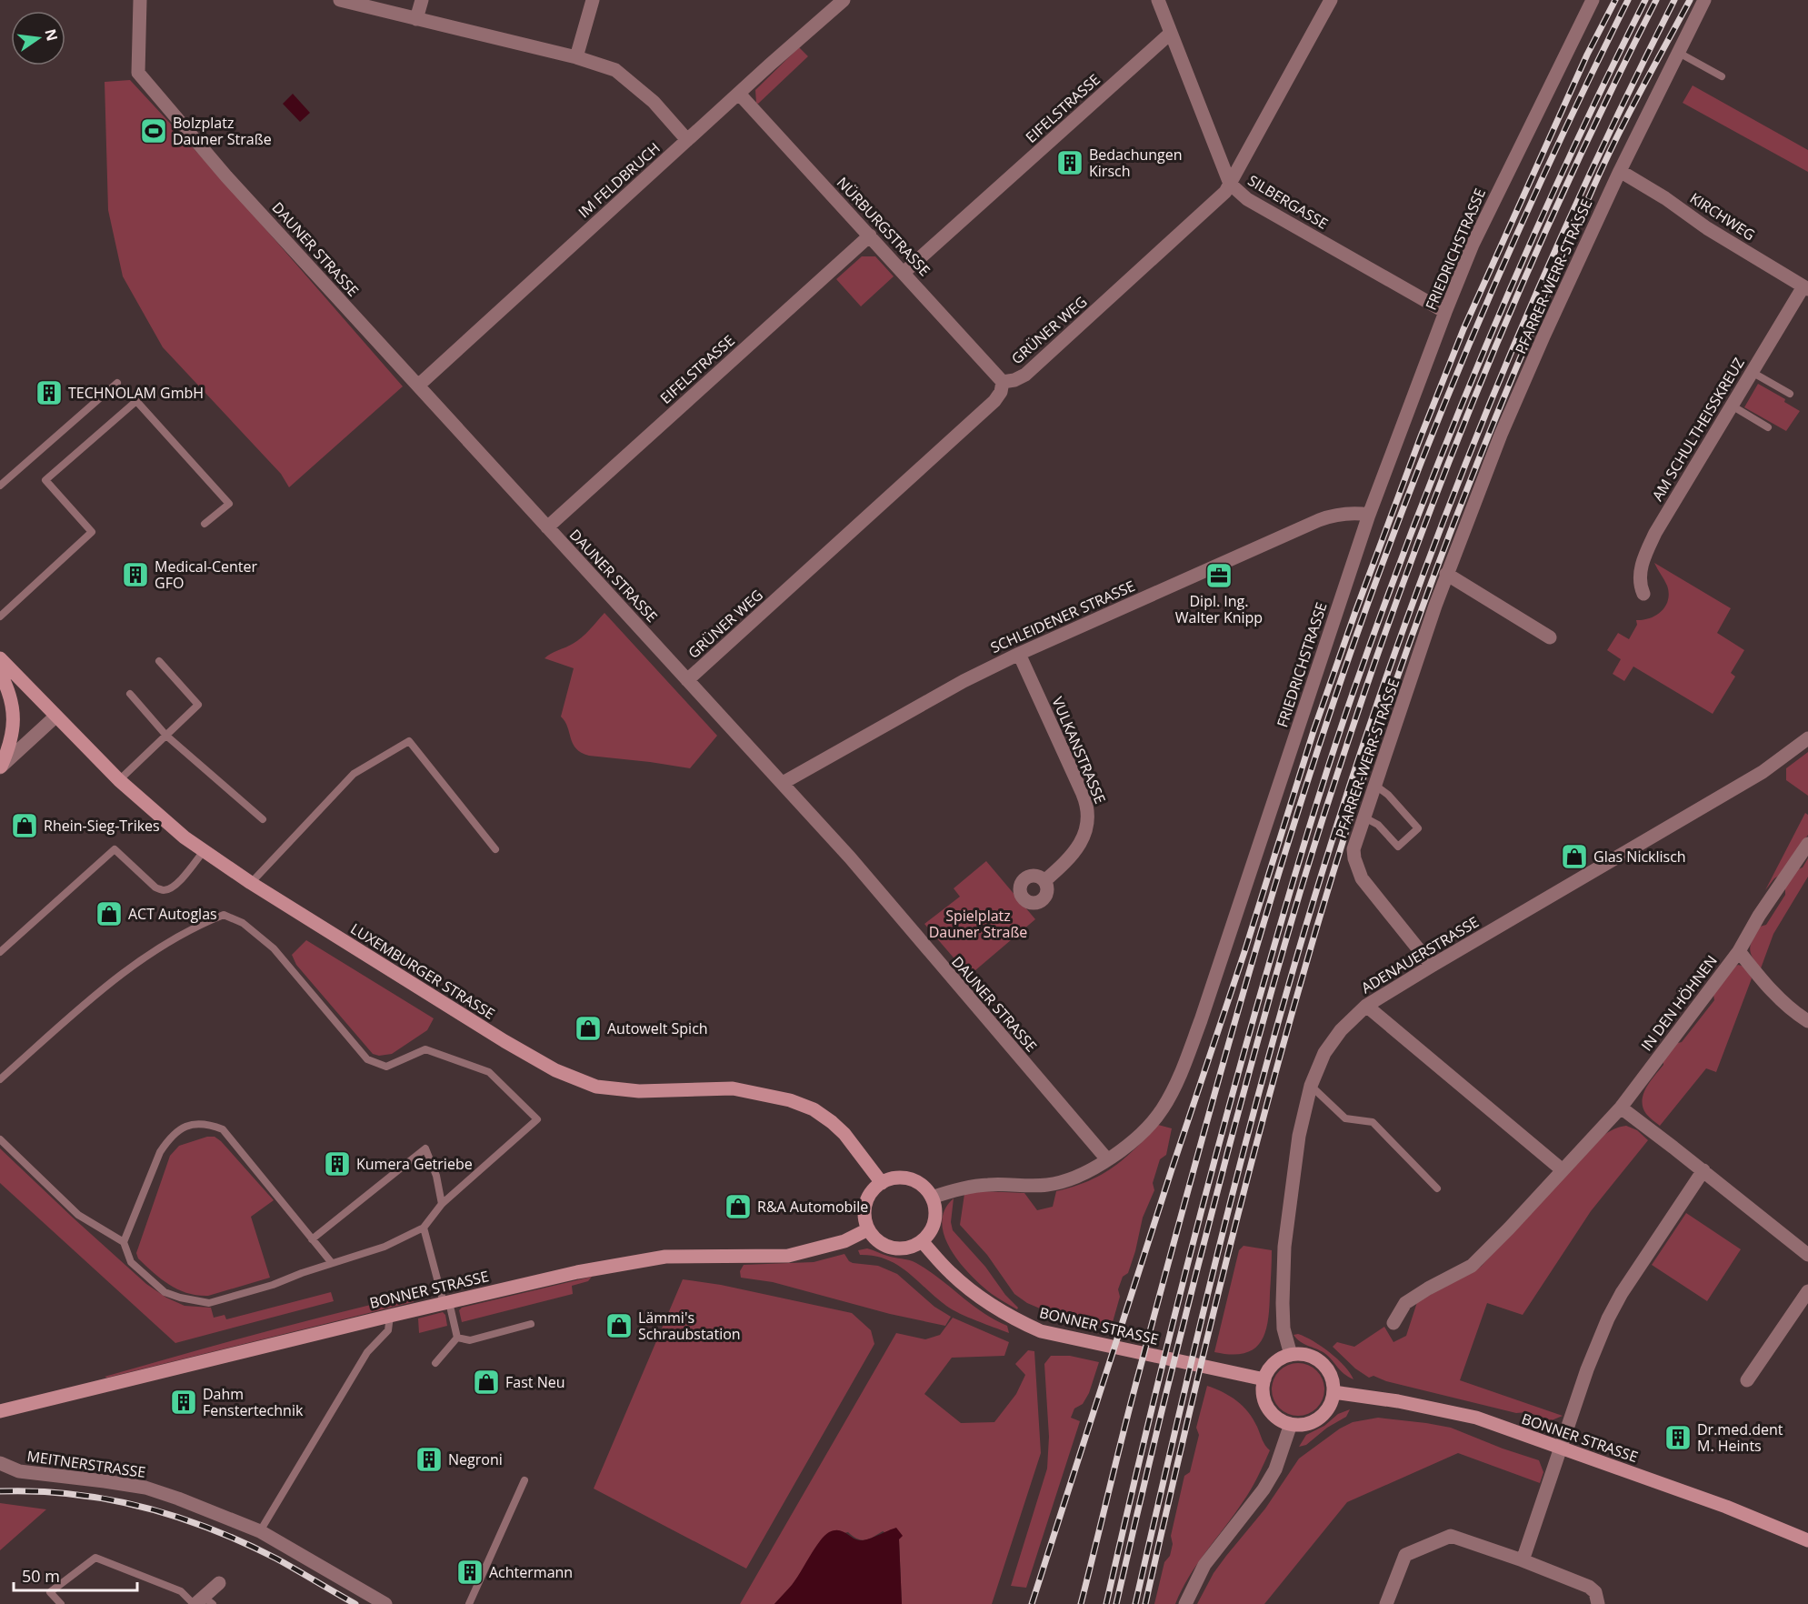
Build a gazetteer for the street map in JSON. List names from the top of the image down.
{
  "streets": {
    "main road": ["LUXEMBURGER STRASSE", "BONNER STRASSE"],
    "street": [
      "EIFELSTRASSE",
      "IM FELDBRUCH",
      "SILBERGASSE",
      "KIRCHWEG",
      "NÜRBURGSTRASSE",
      "DAUNER STRASSE",
      "FRIEDRICHSTRASSE",
      "PFARRER-WERR-STRASSE",
      "GRÜNER WEG",
      "AM SCHULTHEISSKREUZ",
      "SCHLEIDENER STRASSE",
      "VULKANSTRASSE",
      "ADENAUERSTRASSE",
      "IN DEN HÖHNEN",
      "MEITNERSTRASSE"
    ]
  },
  "crossings": [
    ["EIFELSTRASSE", "SILBERGASSE"],
    ["EIFELSTRASSE", "NÜRBURGSTRASSE"],
    ["EIFELSTRASSE", "DAUNER STRASSE"],
    ["IM FELDBRUCH", "NÜRBURGSTRASSE"],
    ["IM FELDBRUCH", "DAUNER STRASSE"],
    ["SILBERGASSE", "FRIEDRICHSTRASSE"],
    ["SILBERGASSE", "GRÜNER WEG"],
    ["KIRCHWEG", "PFARRER-WERR-STRASSE"],
    ["KIRCHWEG", "AM SCHULTHEISSKREUZ"],
    ["NÜRBURGSTRASSE", "GRÜNER WEG"],
    ["DAUNER STRASSE", "FRIEDRICHSTRASSE"],
    ["DAUNER STRASSE", "GRÜNER WEG"],
    ["DAUNER STRASSE", "SCHLEIDENER STRASSE"],
    ["FRIEDRICHSTRASSE", "SCHLEIDENER STRASSE"],
    ["FRIEDRICHSTRASSE", "LUXEMBURGER STRASSE"],
    ["FRIEDRICHSTRASSE", "BONNER STRASSE"],
    ["PFARRER-WERR-STRASSE", "ADENAUERSTRASSE"],
    ["SCHLEIDENER STRASSE", "VULKANSTRASSE"],
    ["ADENAUERSTRASSE", "BONNER STRASSE"],
    ["LUXEMBURGER STRASSE", "BONNER STRASSE"]
  ],
  "parks": ["Spielplatz Dauner Straße"],
  "places": {
    "sports": ["Bolzplatz Dauner Straße"],
    "building": [
      "Bedachungen Kirsch",
      "TECHNOLAM GmbH",
      "Medical-Center GFO",
      "Kumera Getriebe",
      "Dahm Fenstertechnik",
      "Dr.med.dent M. Heints",
      "Negroni",
      "Achtermann"
    ],
    "office": ["Dipl. Ing. Walter Knipp"],
    "shop": [
      "Rhein-Sieg-Trikes",
      "Glas Nicklisch",
      "ACT Autoglas",
      "Autowelt Spich",
      "R&A Automobile",
      "Lämmi's Schraubstation",
      "Fast Neu"
    ]
  },
  "scale_bar": "50 m",
  "north": "right"
}
